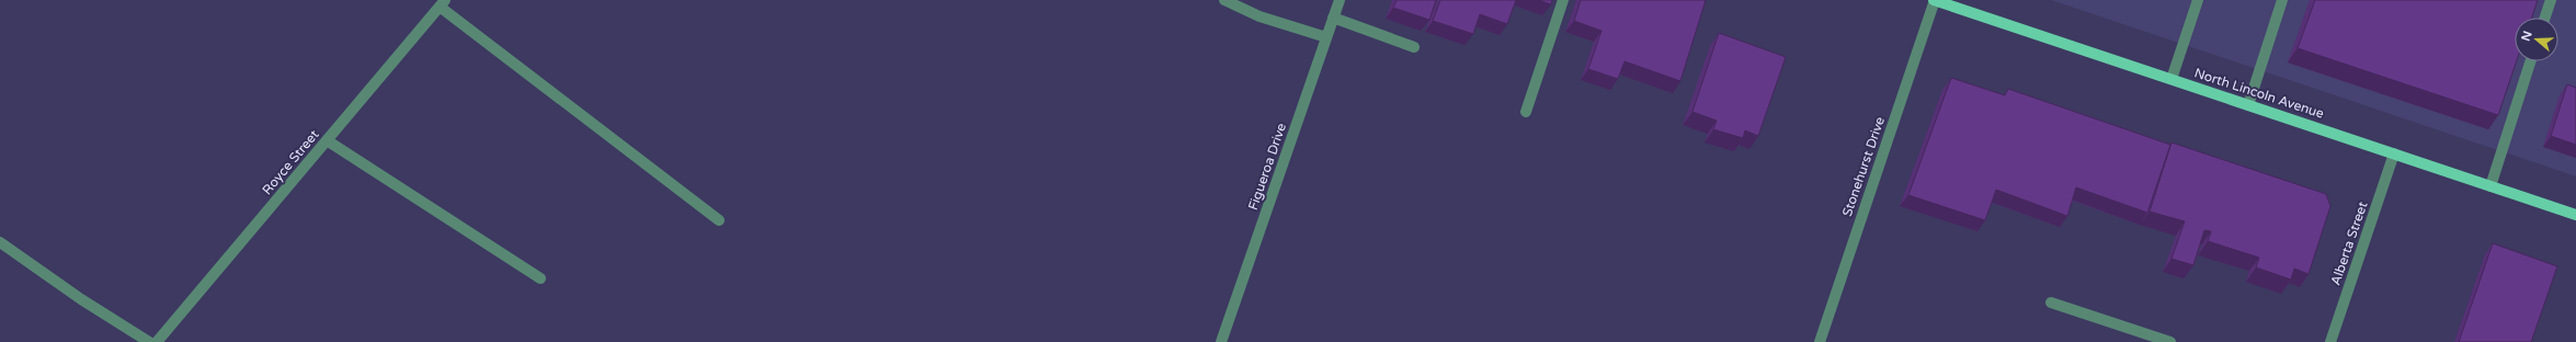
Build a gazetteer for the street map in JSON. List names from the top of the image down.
{
  "streets": {
    "main road": ["North Lincoln Avenue"],
    "street": [
      "Royce Street",
      "Figueroa Drive",
      "Stonehurst Drive",
      "Alberta Street"
    ]
  },
  "crossings": [
    ["North Lincoln Avenue", "Stonehurst Drive"],
    ["North Lincoln Avenue", "Alberta Street"]
  ],
  "north": "left"
}
